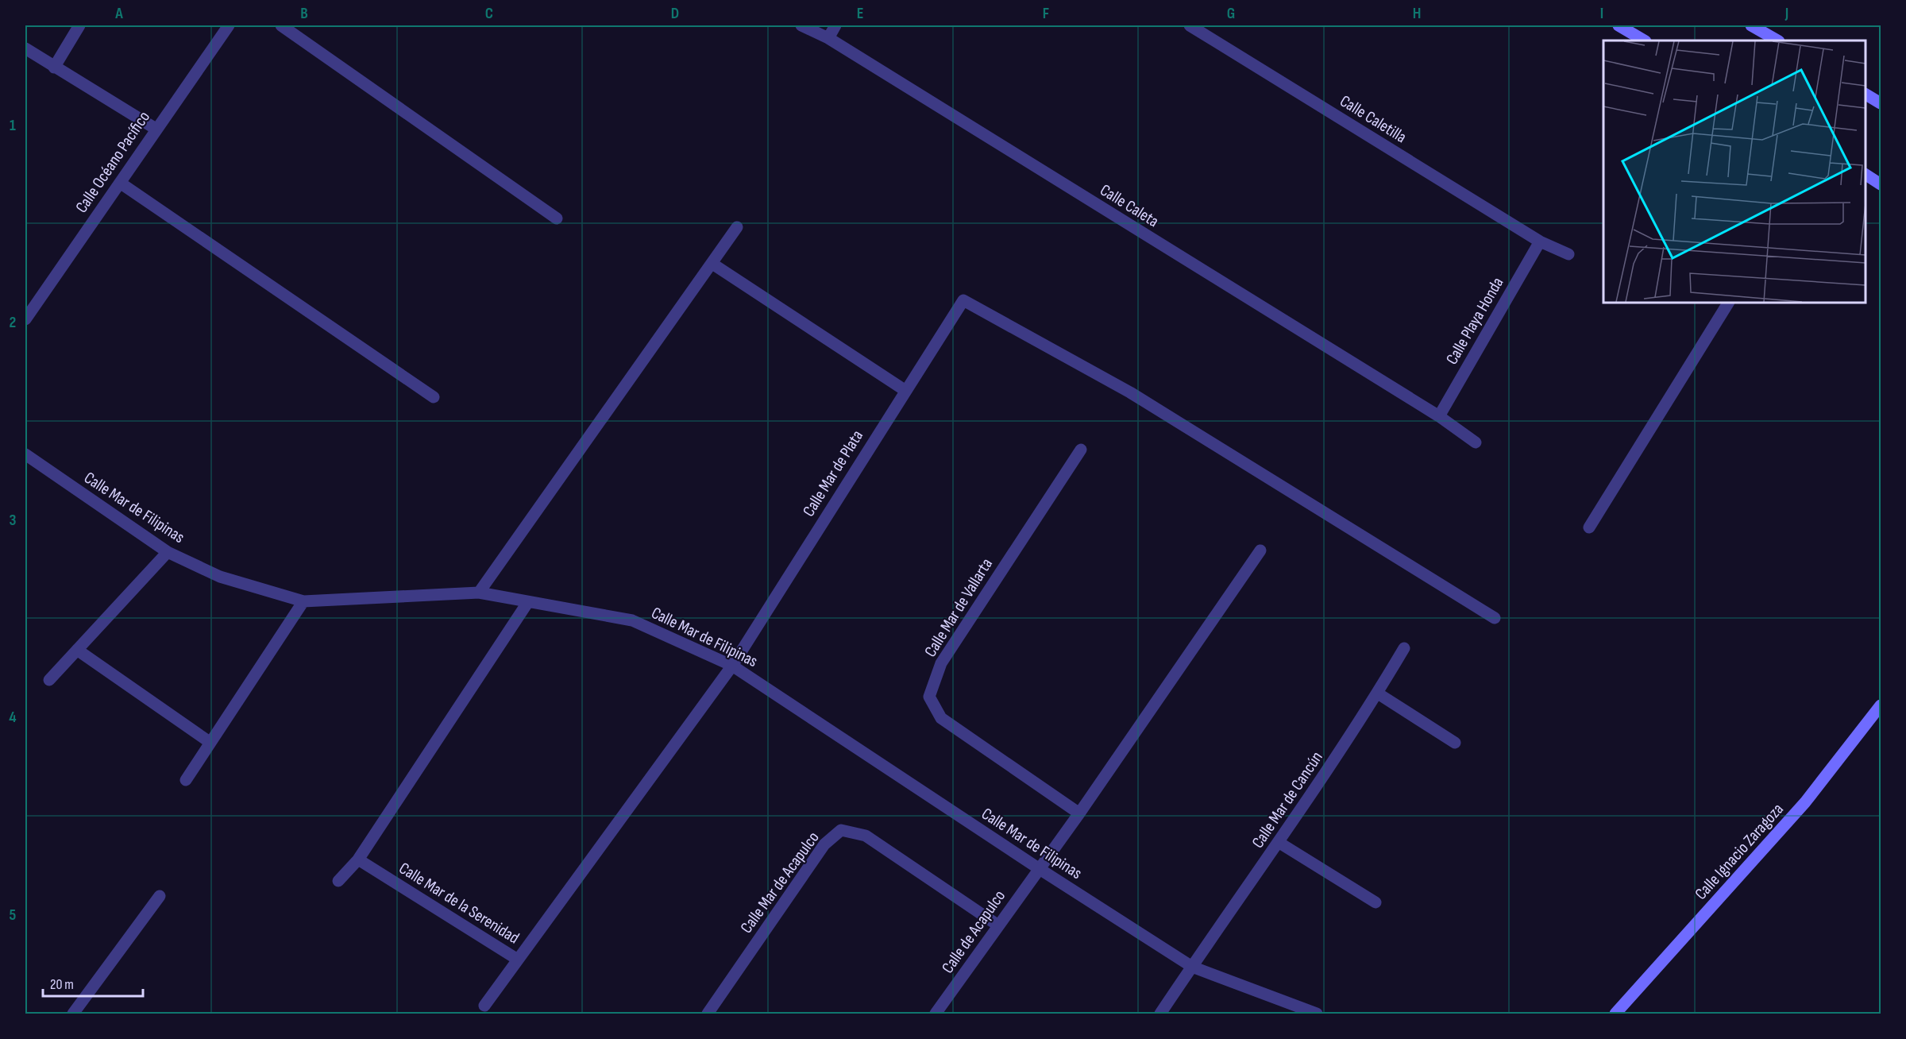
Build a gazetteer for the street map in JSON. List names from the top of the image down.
{
  "streets": {
    "main road": ["Calle Ignacio Zaragoza"],
    "street": [
      "Calle Caletilla",
      "Calle Océano Pacífico",
      "Calle Caleta",
      "Calle Playa Honda",
      "Calle Mar de Plata",
      "Calle Mar de Filipinas",
      "Calle Mar de Vallarta",
      "Calle Mar de Cancún",
      "Calle Mar de Acapulco",
      "Calle Mar de la Serenidad",
      "Calle de Acapulco"
    ]
  },
  "crossings": [
    ["Calle Caletilla", "Calle Playa Honda"],
    ["Calle Caleta", "Calle Playa Honda"],
    ["Calle Mar de Plata", "Calle Mar de Filipinas"],
    ["Calle Mar de Plata", "Calle Mar de la Serenidad"],
    ["Calle Mar de Filipinas", "Calle Mar de Cancún"],
    ["Calle Mar de Filipinas", "Calle Mar de la Serenidad"],
    ["Calle Mar de Filipinas", "Calle de Acapulco"],
    ["Calle Mar de Acapulco", "Calle de Acapulco"]
  ],
  "scale_bar": "20 m",
  "grid": {
    "columns": [
      "A",
      "B",
      "C",
      "D",
      "E",
      "F",
      "G",
      "H",
      "I",
      "J"
    ],
    "rows": [
      "1",
      "2",
      "3",
      "4",
      "5"
    ]
  }
}
